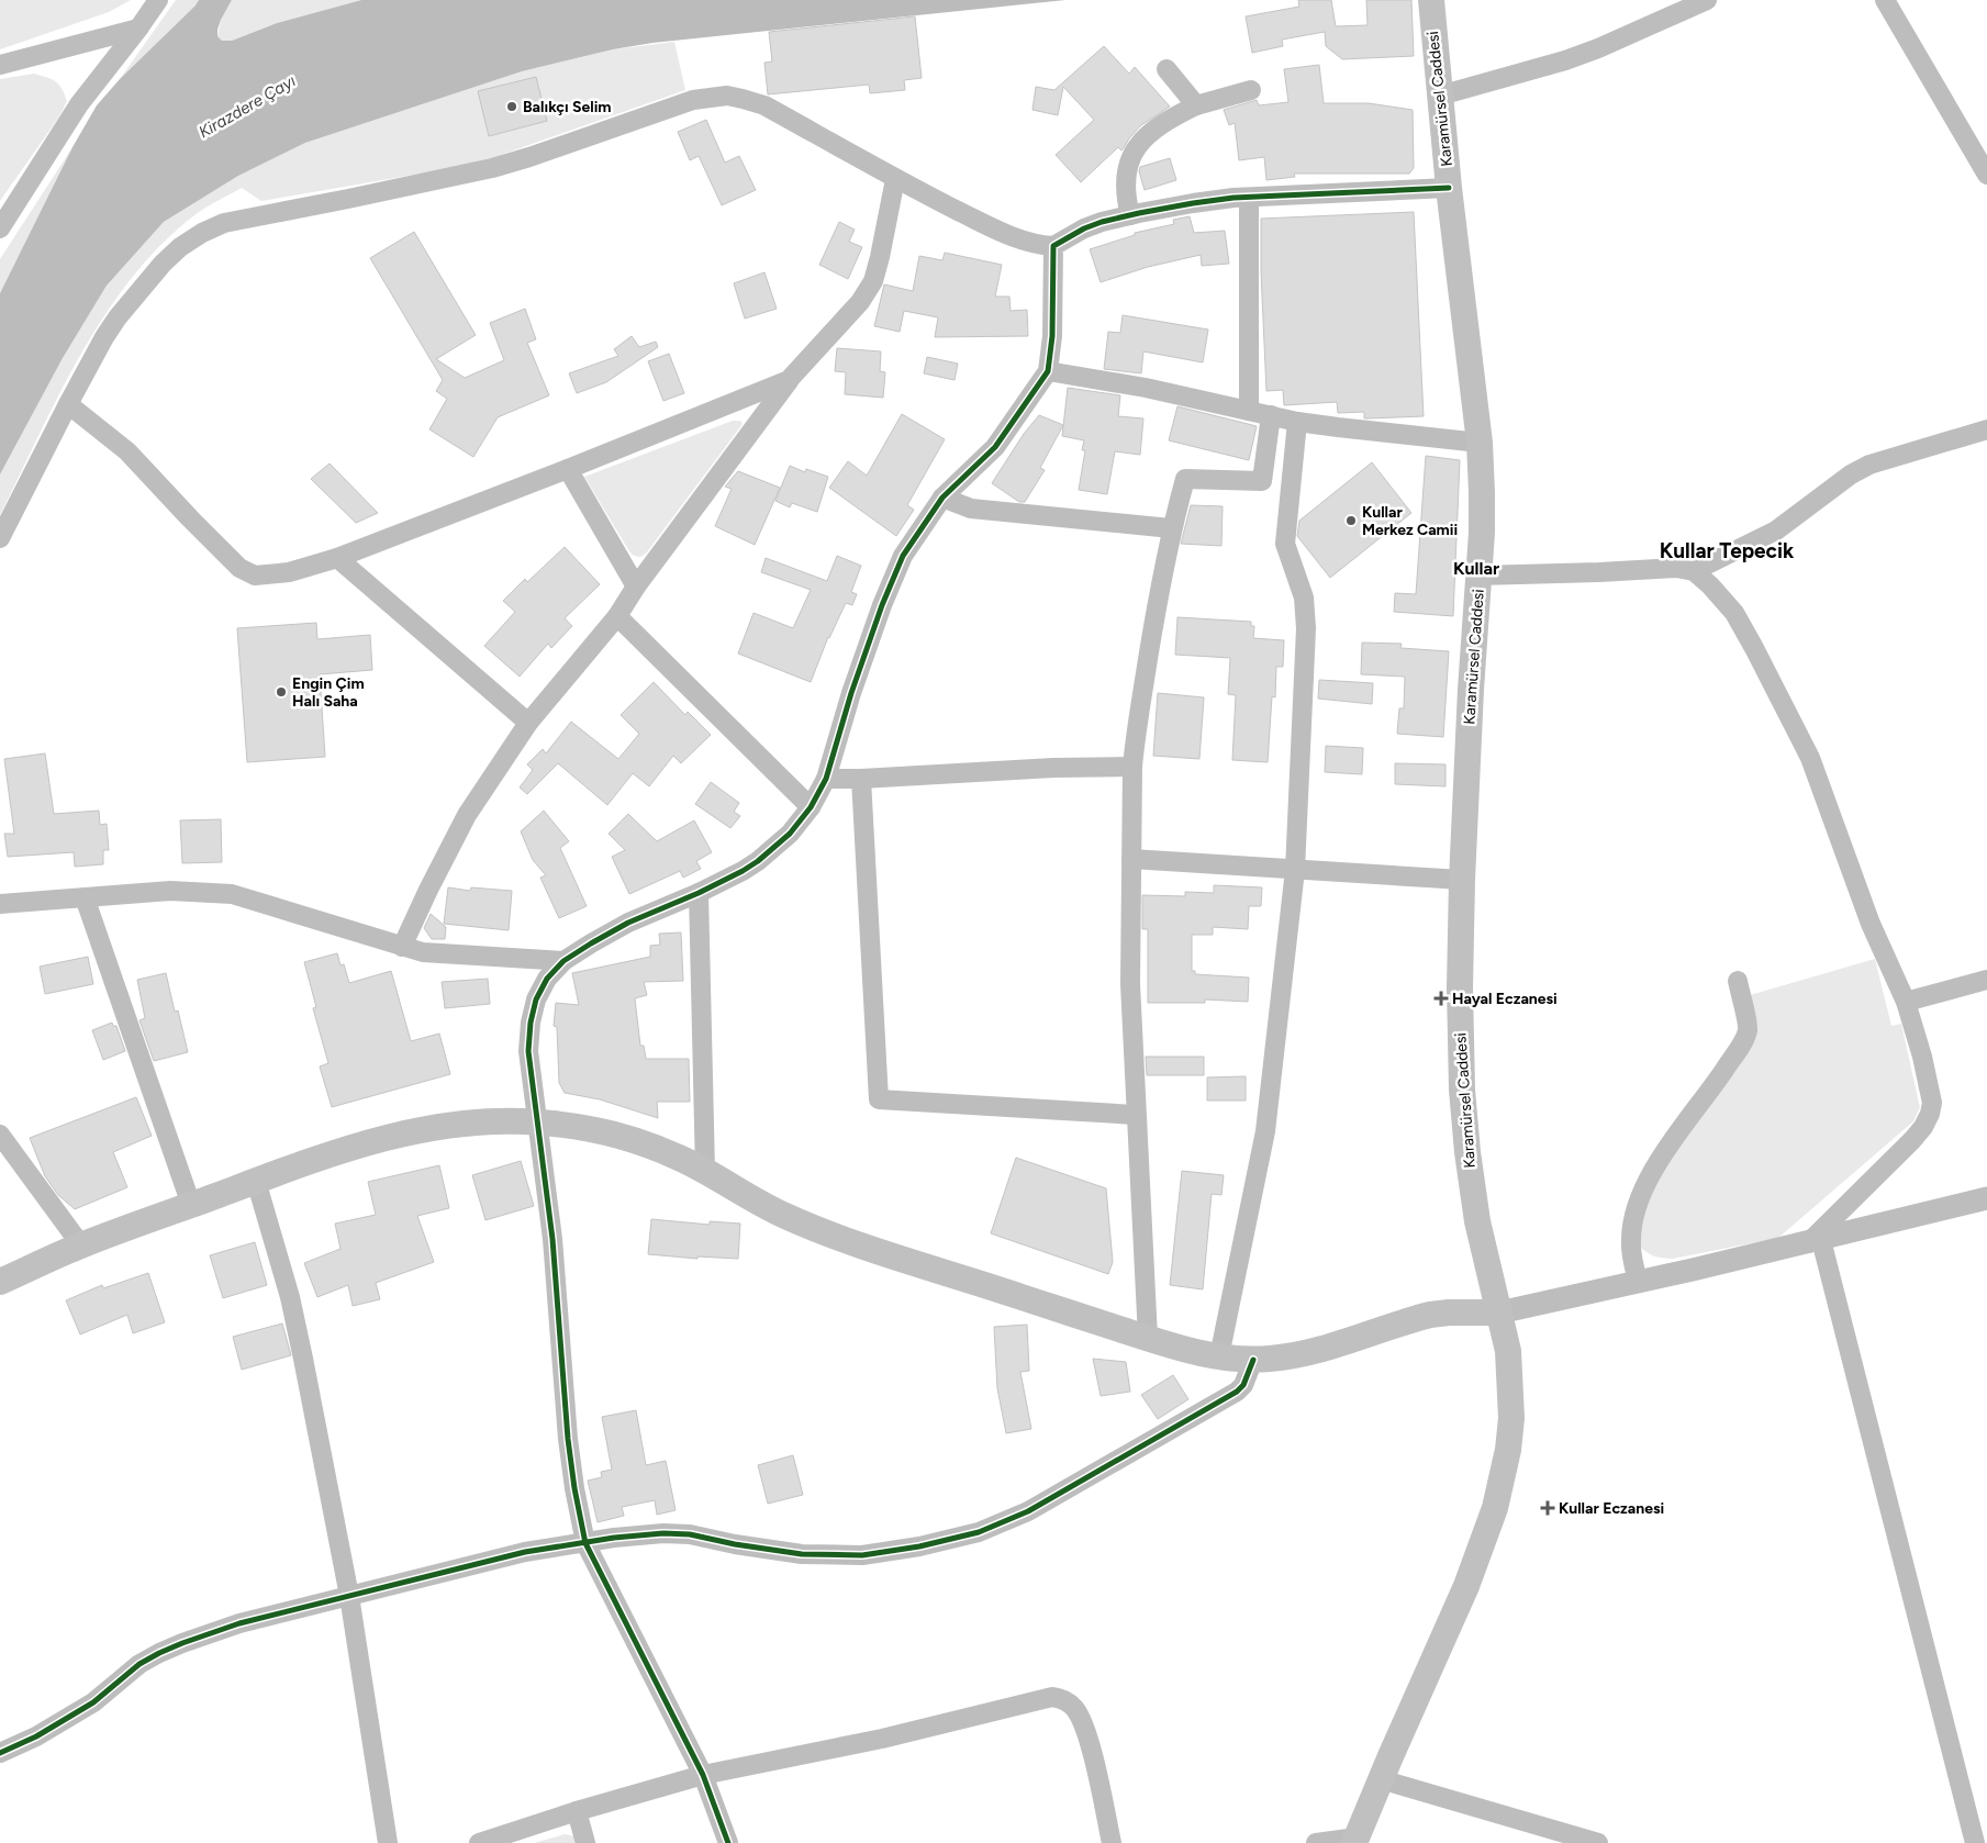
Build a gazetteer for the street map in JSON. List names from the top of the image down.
{
  "streets": {
    "main road": ["Karamürsel Caddesi"]
  },
  "districts": ["Kullar Tepecik", "Kullar"],
  "water": ["Kirazdere Çayı"],
  "places": {
    "other": ["Balıkçı Selim", "Kullar Merkez Camii", "Engin Çim Halı Saha"],
    "health": ["Hayal Eczanesi", "Kullar Eczanesi"]
  }
}
